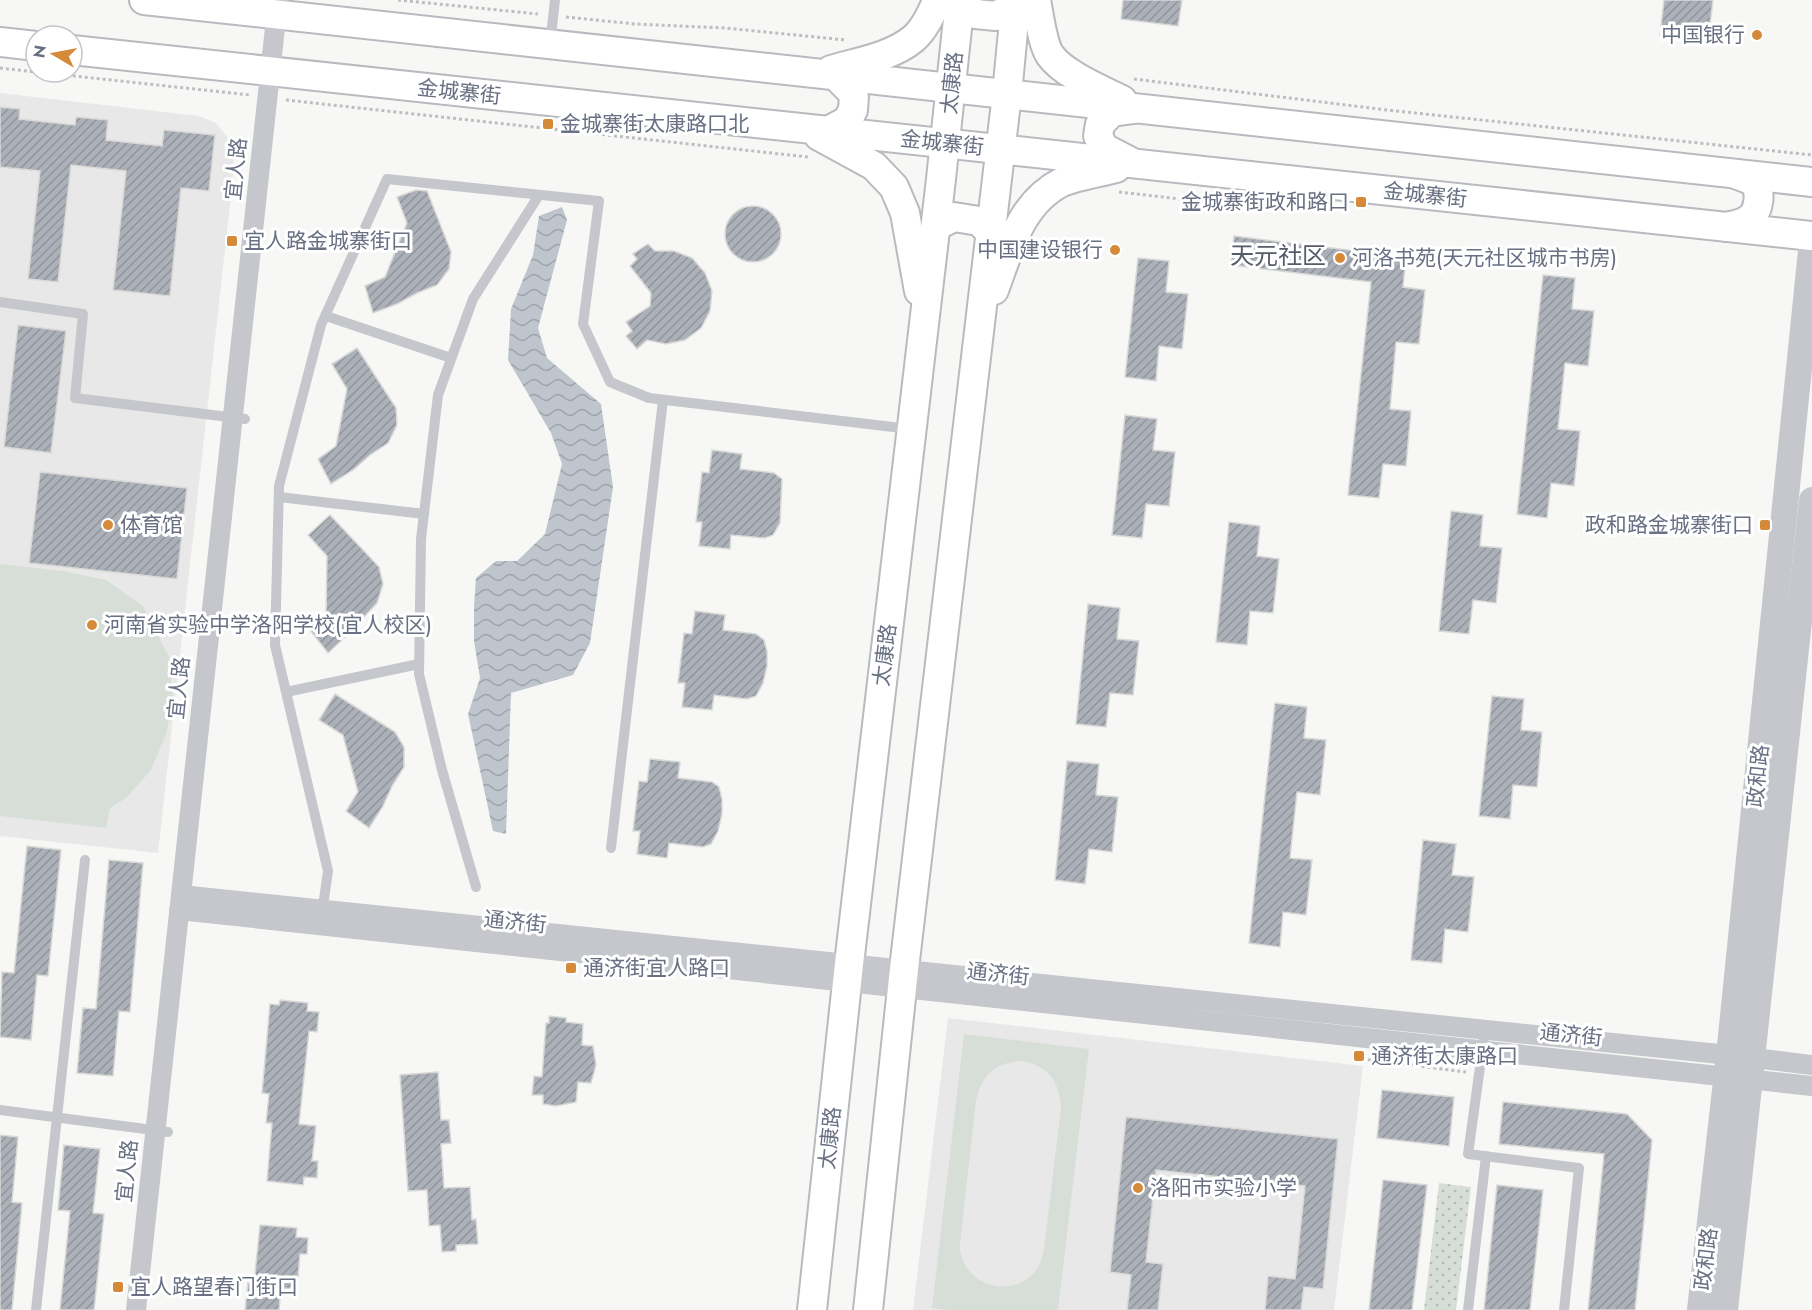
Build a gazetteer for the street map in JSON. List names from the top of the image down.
{
  "streets": {
    "main road": ["太康路", "金城寨街"],
    "street": ["宜人路", "政和路", "通济街"]
  },
  "crossings": [
    ["太康路", "金城寨街"],
    ["太康路", "通济街"],
    ["金城寨街", "宜人路"],
    ["宜人路", "通济街"],
    ["政和路", "通济街"]
  ],
  "districts": ["天元社区"],
  "places": {
    "other": [
      "中国银行",
      "中国建设银行",
      "河洛书苑(天元社区城市书房)",
      "体育馆",
      "河南省实验中学洛阳学校(宜人校区)",
      "洛阳市实验小学"
    ],
    "transit": [
      "金城寨街太康路口北",
      "金城寨街政和路口",
      "宜人路金城寨街口",
      "政和路金城寨街口",
      "通济街宜人路口",
      "通济街太康路口",
      "宜人路望春门街口"
    ]
  },
  "north": "left"
}
